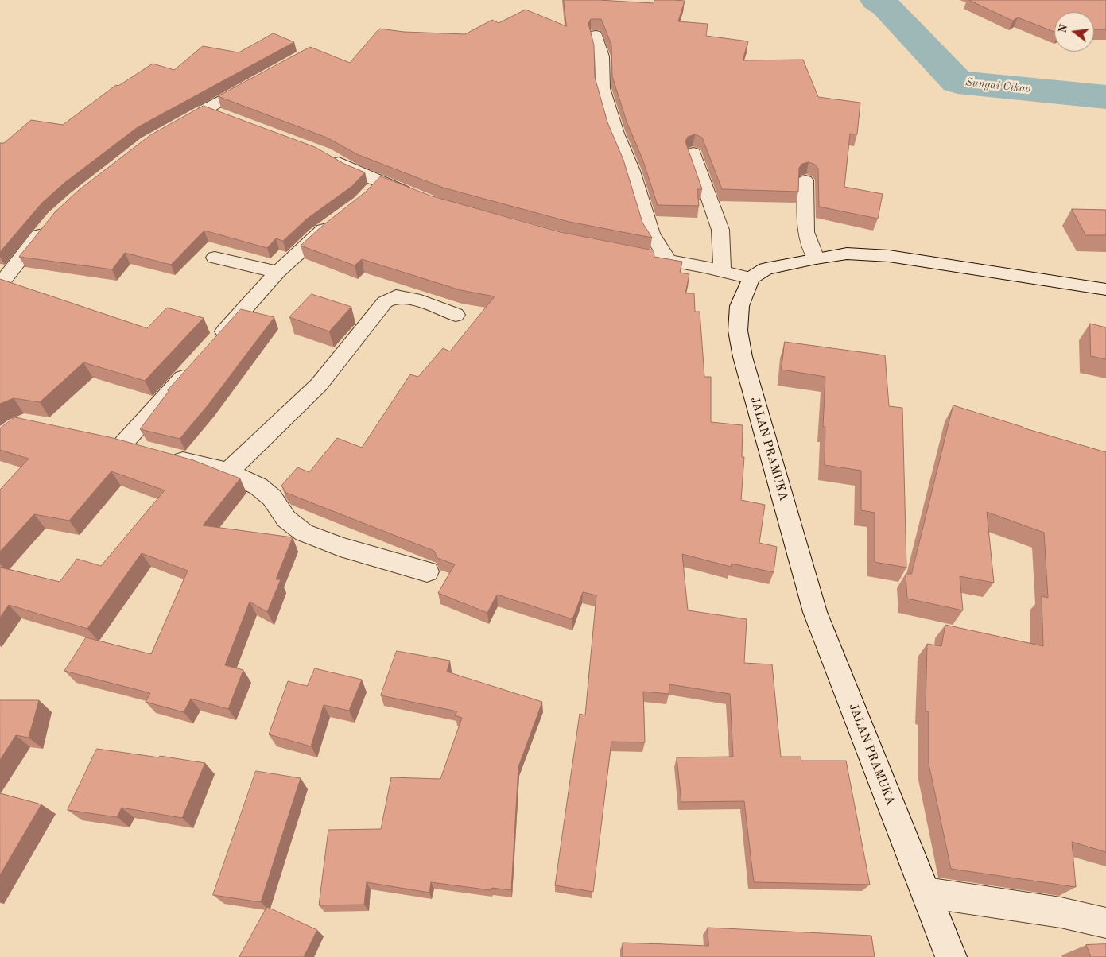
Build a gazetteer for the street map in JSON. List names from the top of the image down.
{
  "streets": {
    "street": ["JALAN PRAMUKA"]
  },
  "water": ["Sungai Cikao"],
  "north": "left"
}
